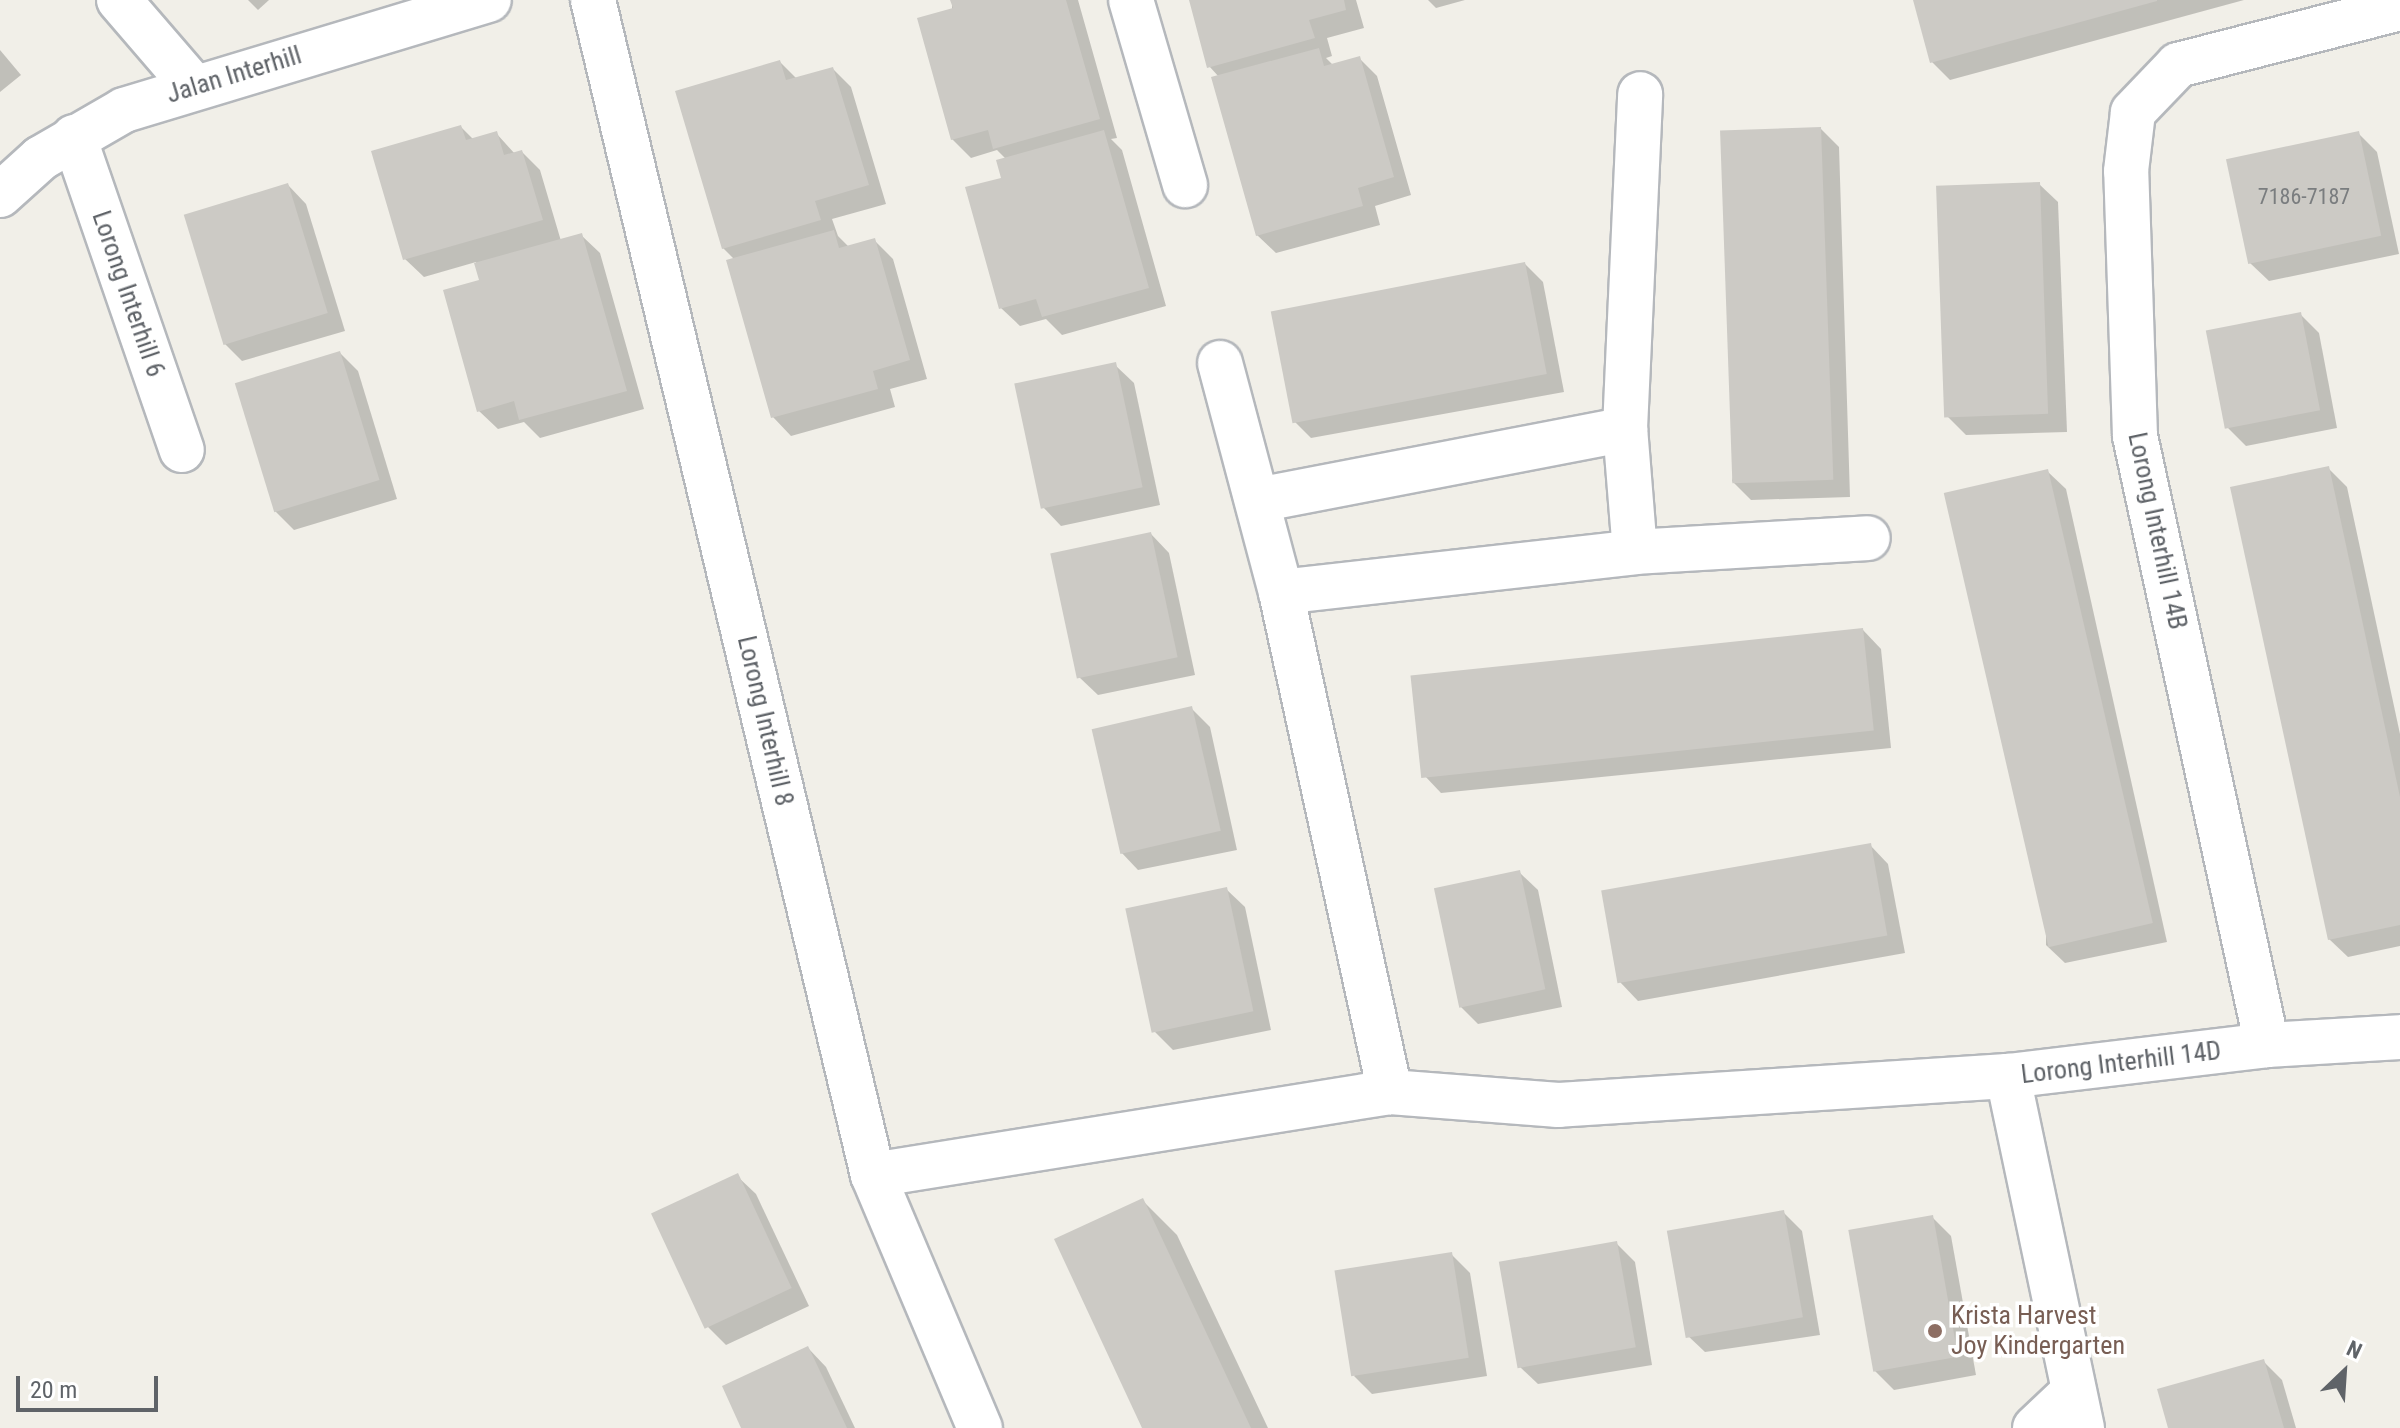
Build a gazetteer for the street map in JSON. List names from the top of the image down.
{
  "streets": {
    "street": [
      "Jalan Interhill",
      "Lorong Interhill 6",
      "Lorong Interhill 14B",
      "Lorong Interhill 8",
      "Lorong Interhill 14D"
    ]
  },
  "crossings": [
    ["Jalan Interhill", "Lorong Interhill 6"],
    ["Lorong Interhill 14B", "Lorong Interhill 14D"]
  ],
  "places": ["Krista Harvest Joy Kindergarten"],
  "house_numbers": ["7186-7187"],
  "scale_bar": "20 m",
  "north": "top right"
}
